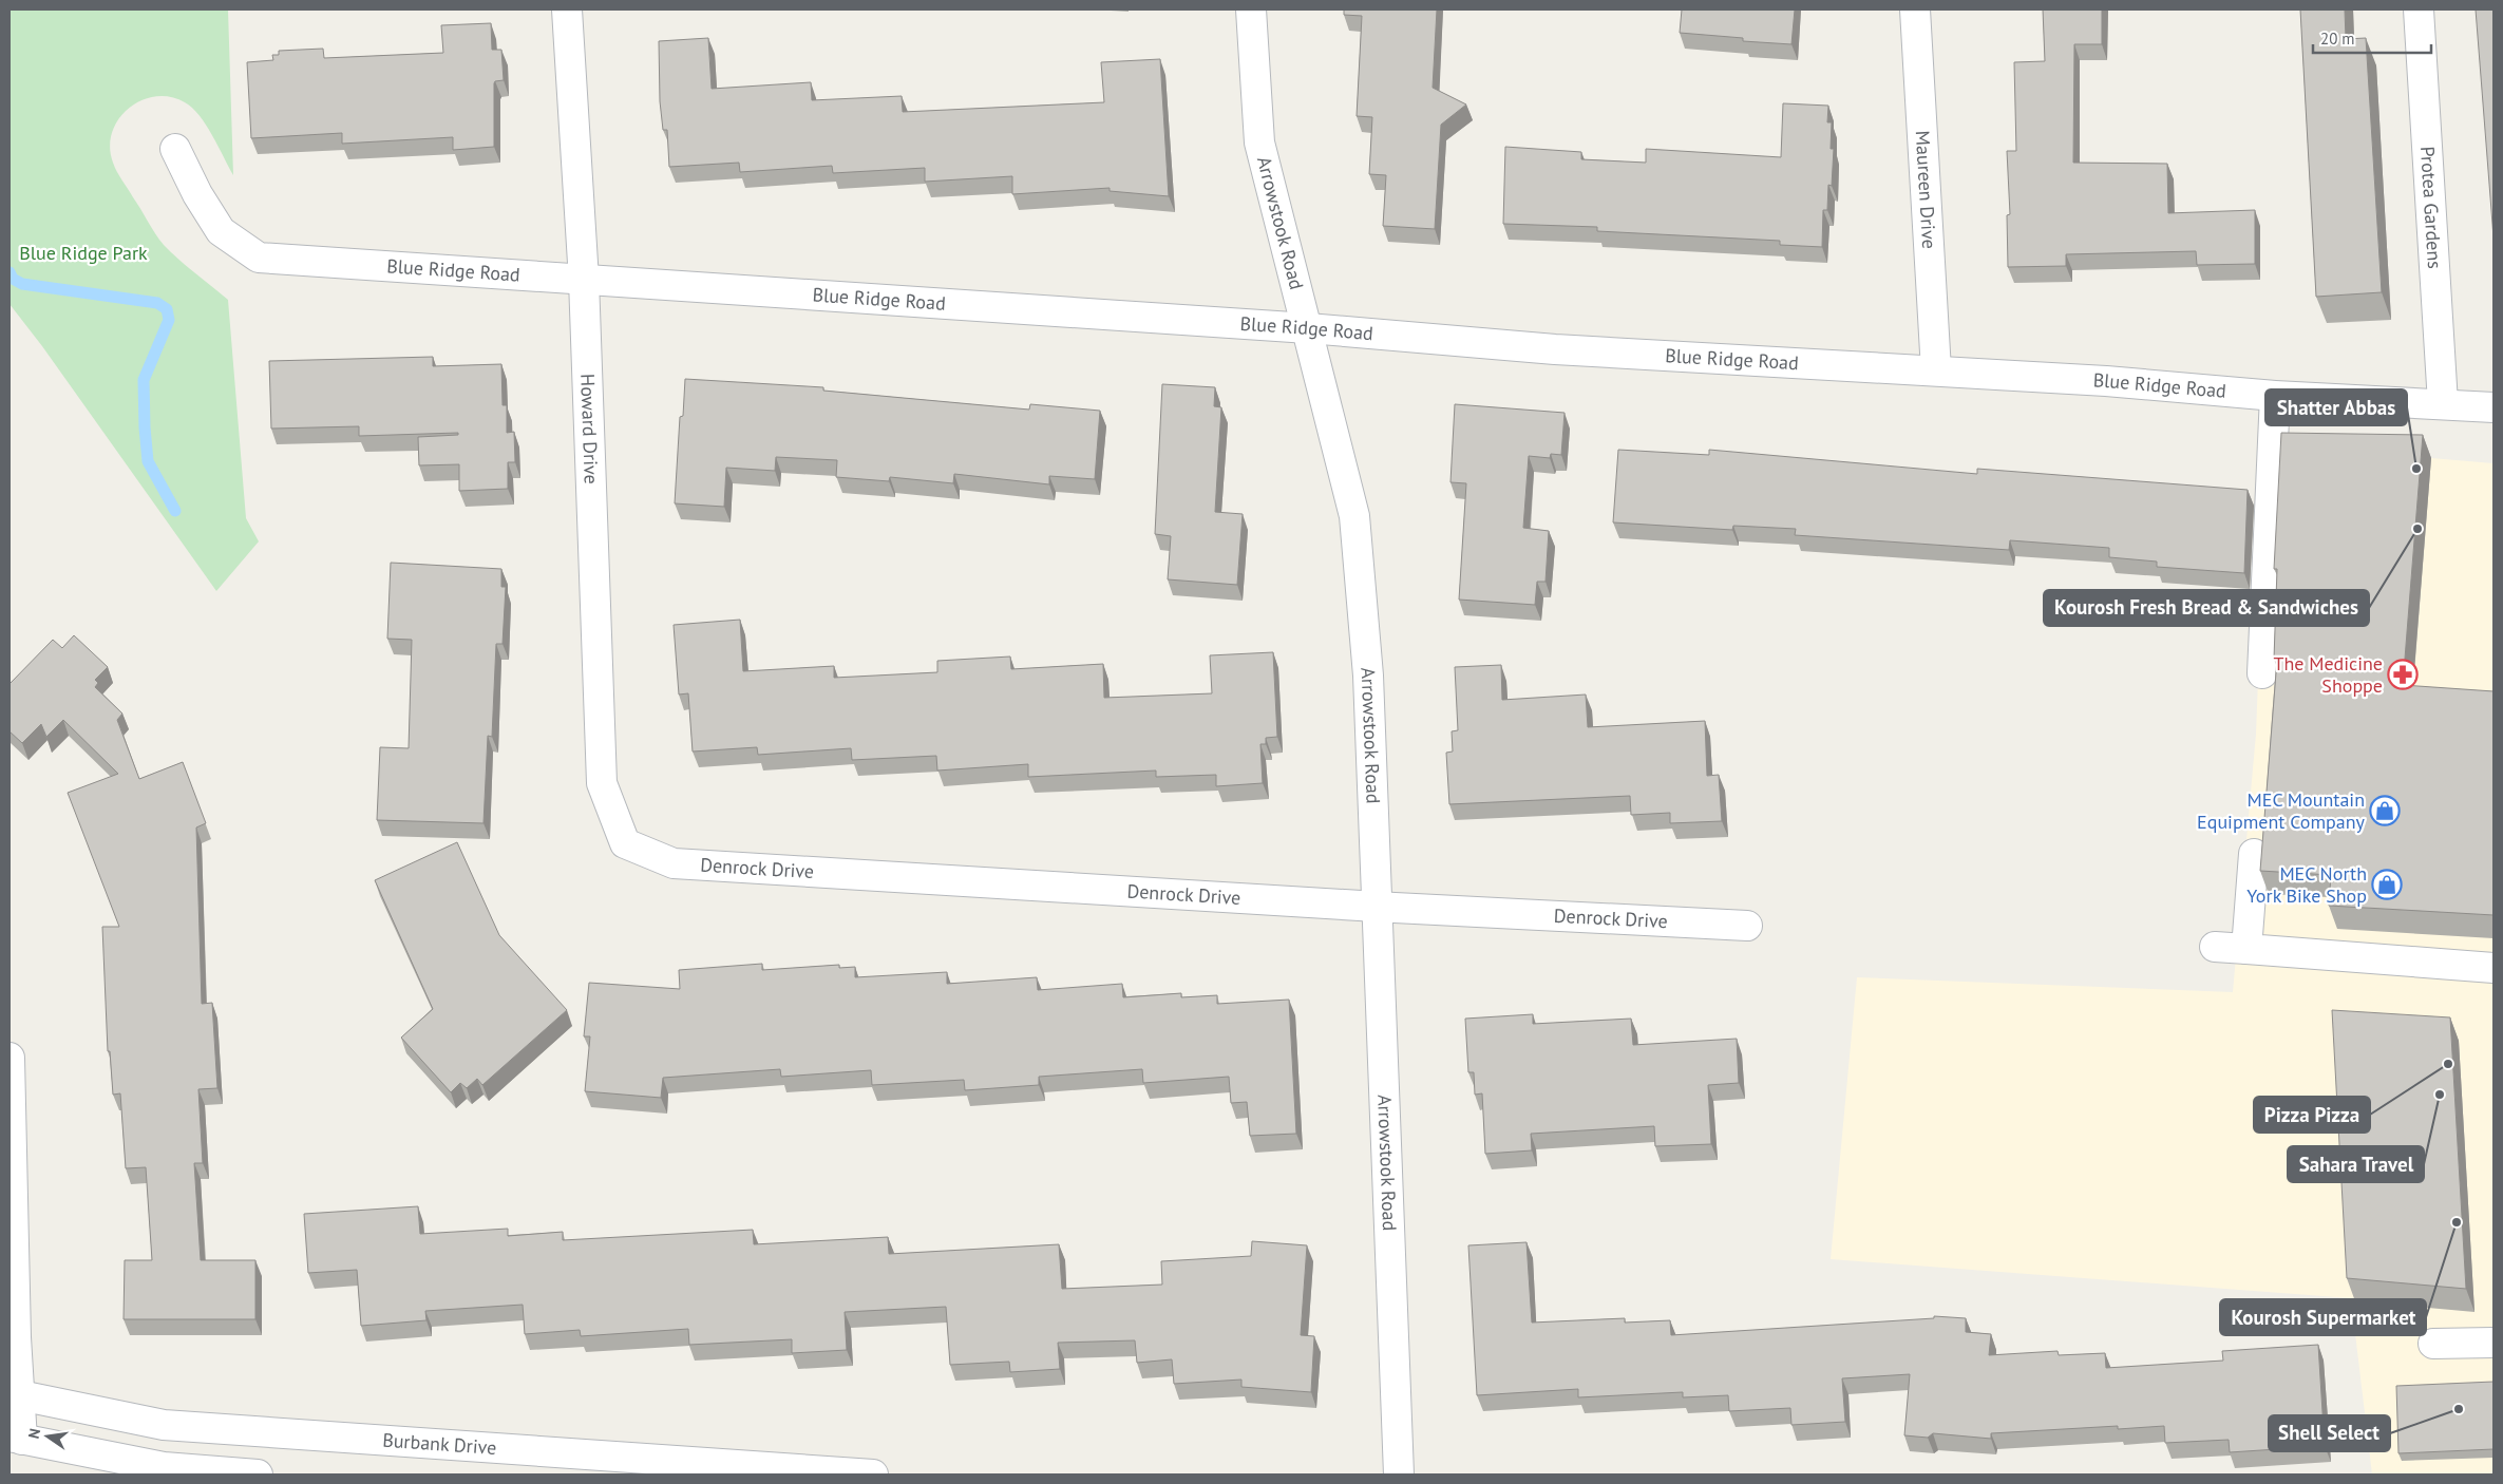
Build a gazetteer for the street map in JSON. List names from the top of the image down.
{
  "streets": {
    "street": [
      "Maureen Drive",
      "Protea Gardens",
      "Arrowstook Road",
      "Blue Ridge Road",
      "Howard Drive",
      "Denrock Drive",
      "Burbank Drive"
    ]
  },
  "crossings": [
    ["Maureen Drive", "Blue Ridge Road"],
    ["Protea Gardens", "Blue Ridge Road"],
    ["Arrowstook Road", "Blue Ridge Road"],
    ["Arrowstook Road", "Denrock Drive"],
    ["Blue Ridge Road", "Howard Drive"],
    ["Howard Drive", "Denrock Drive"]
  ],
  "parks": ["Blue Ridge Park"],
  "places": {
    "other": [
      "Shatter Abbas",
      "Kourosh Fresh Bread & Sandwiches",
      "Pizza Pizza",
      "Sahara Travel",
      "Kourosh Supermarket",
      "Shell Select"
    ],
    "pharmacy": ["The Medicine Shoppe"],
    "shop": ["MEC Mountain Equipment Company", "MEC North York Bike Shop"]
  },
  "scale_bar": "20 m",
  "north": "left"
}
